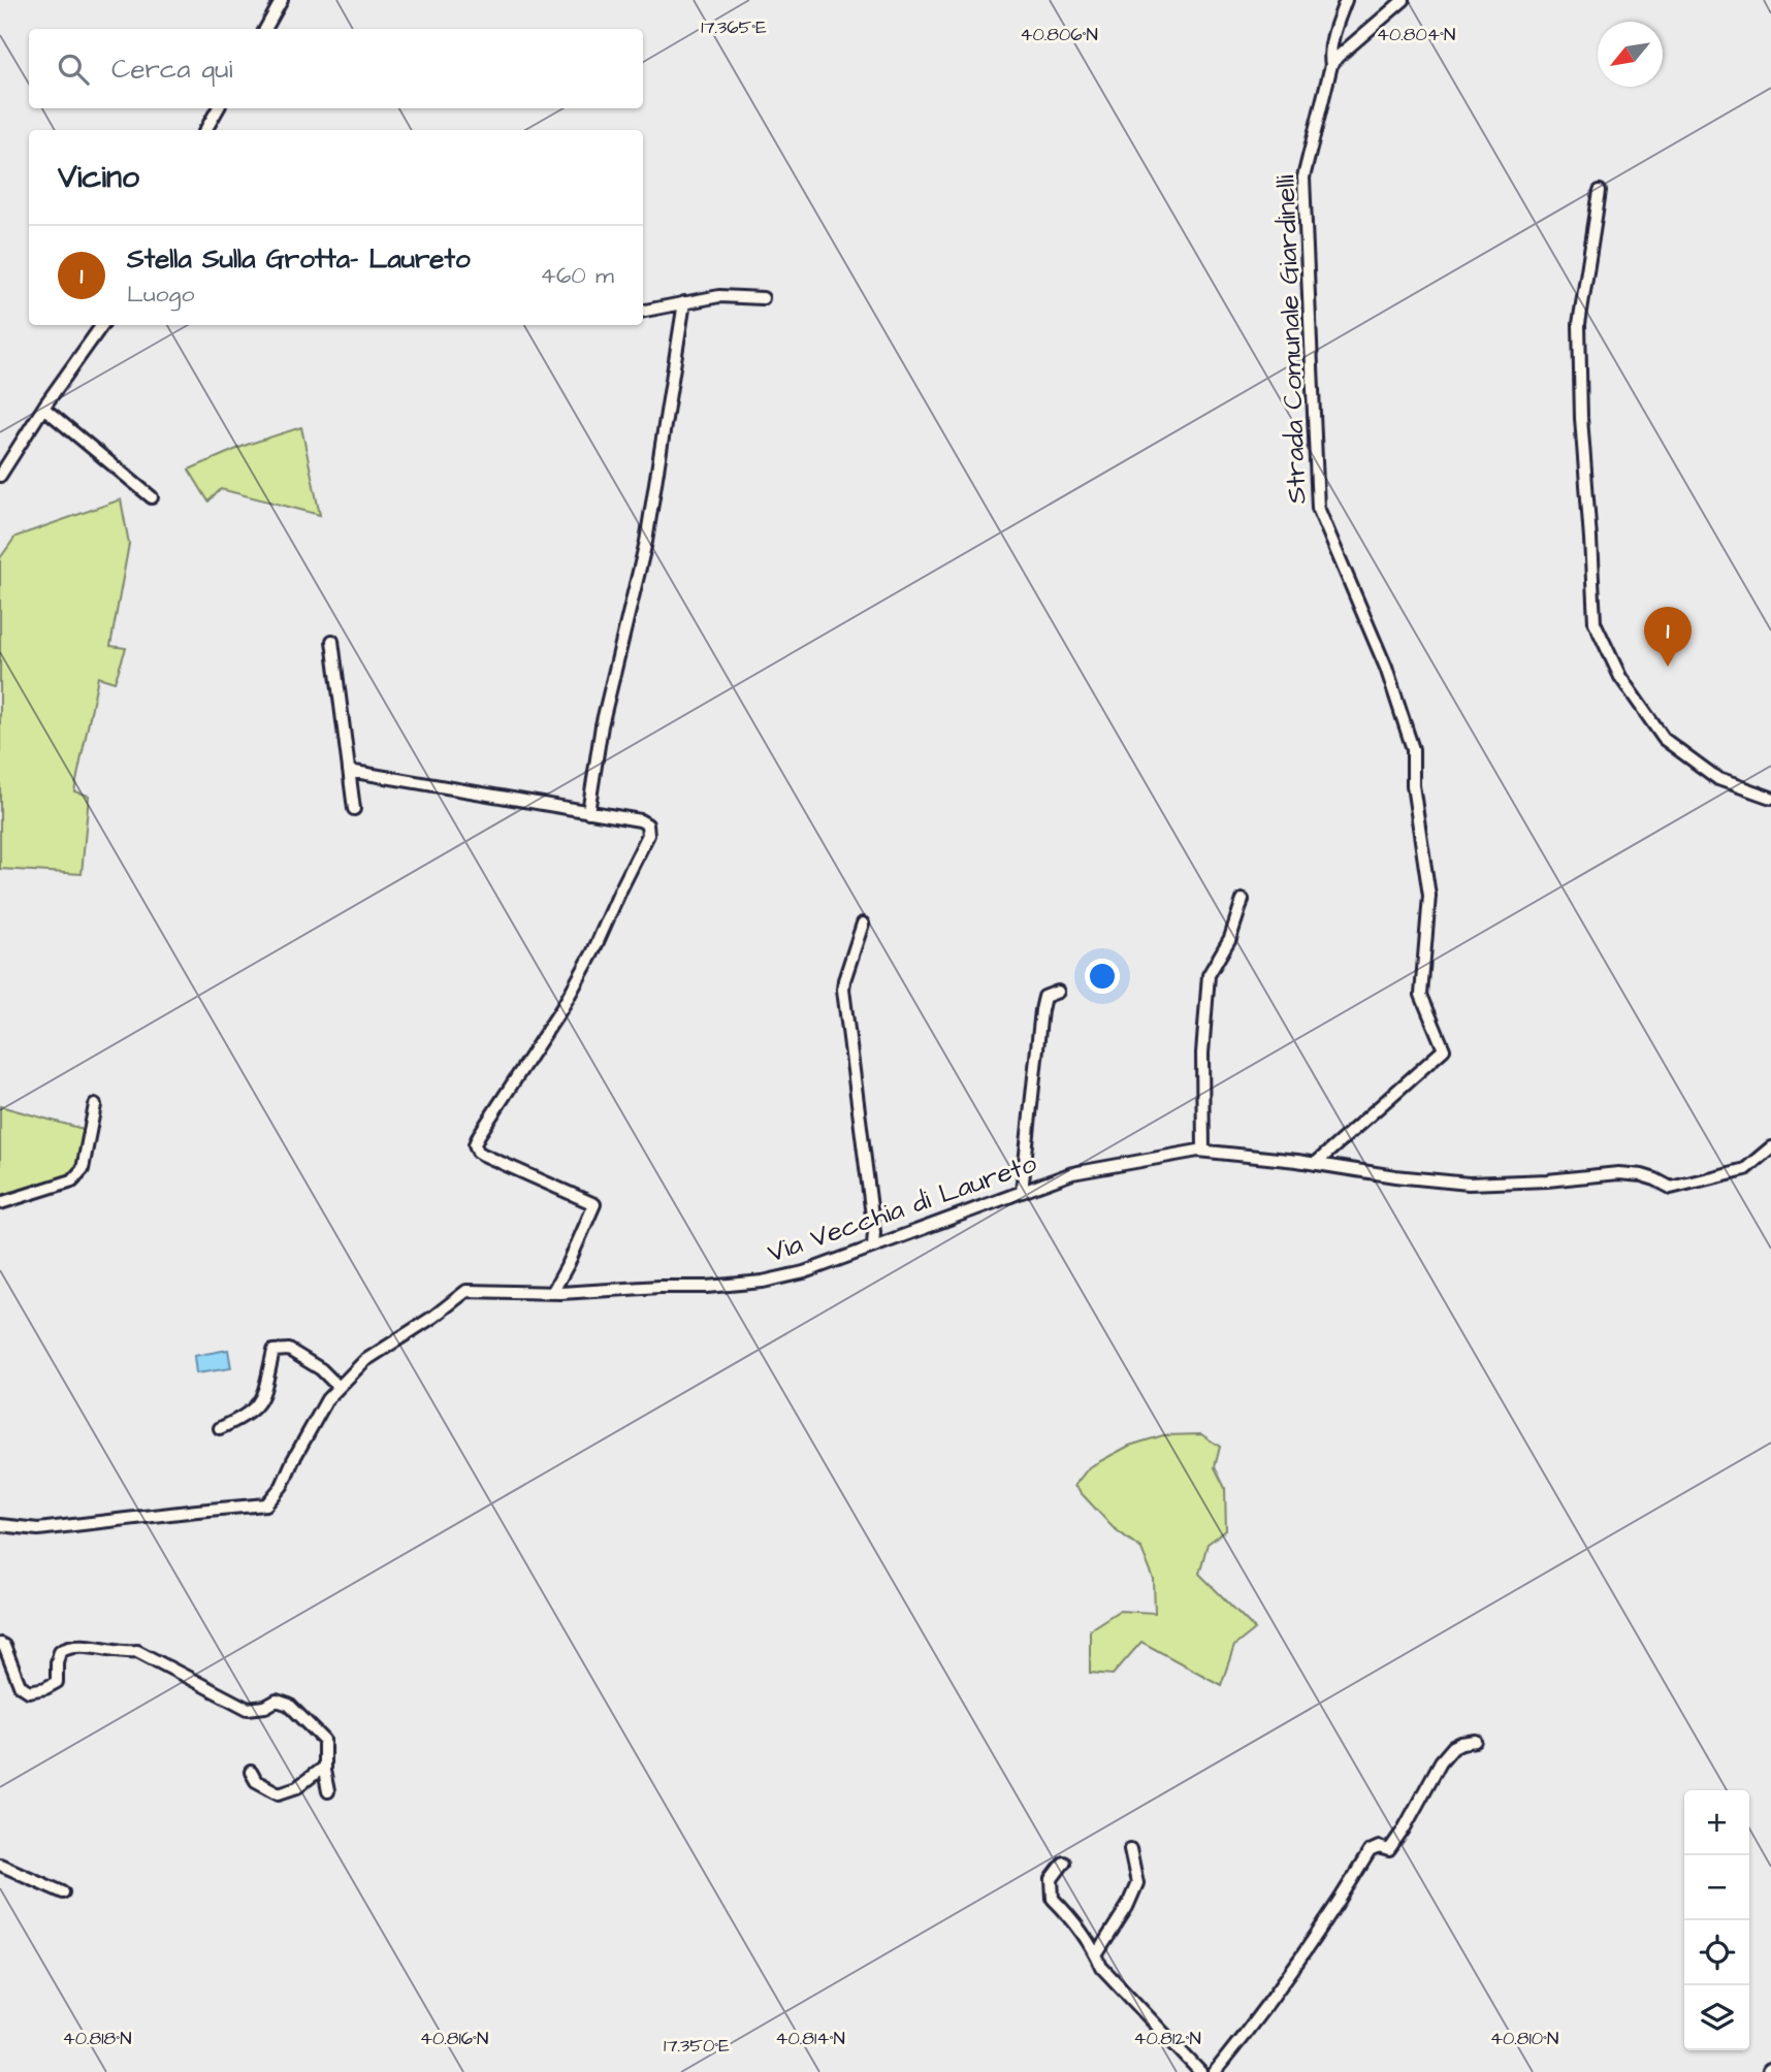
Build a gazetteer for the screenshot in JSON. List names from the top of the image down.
{
  "streets": {
    "street": ["Strada Comunale Giardinelli", "Via Vecchia di Laureto"]
  },
  "crossings": [
    ["Strada Comunale Giardinelli", "Via Vecchia di Laureto"]
  ],
  "north": "bottom left",
  "page": {
    "search": "Cerca qui",
    "heading": "Vicino",
    "list": [
      {
        "mark": "1",
        "name": "Stella Sulla Grotta- Laureto",
        "note": "Luogo",
        "value": "460 m"
      }
    ],
    "pins": "1",
    "map_buttons": ["+", "−"]
  },
  "coordinates": [
    "17.365°E",
    "40.806°N",
    "40.804°N",
    "40.818°N",
    "40.816°N",
    "40.814°N",
    "40.812°N",
    "40.810°N",
    "17.350°E"
  ]
}
